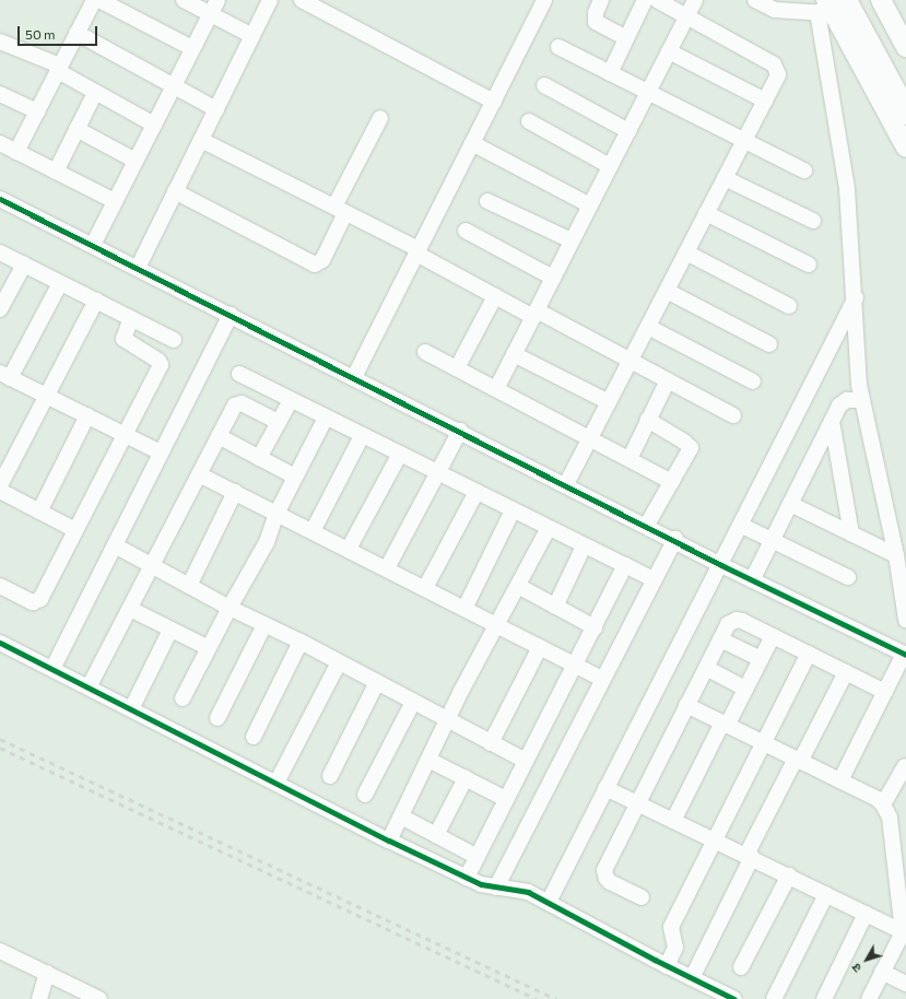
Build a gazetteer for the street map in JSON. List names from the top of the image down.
{
  "scale_bar": "50 m",
  "north": "bottom left"
}
